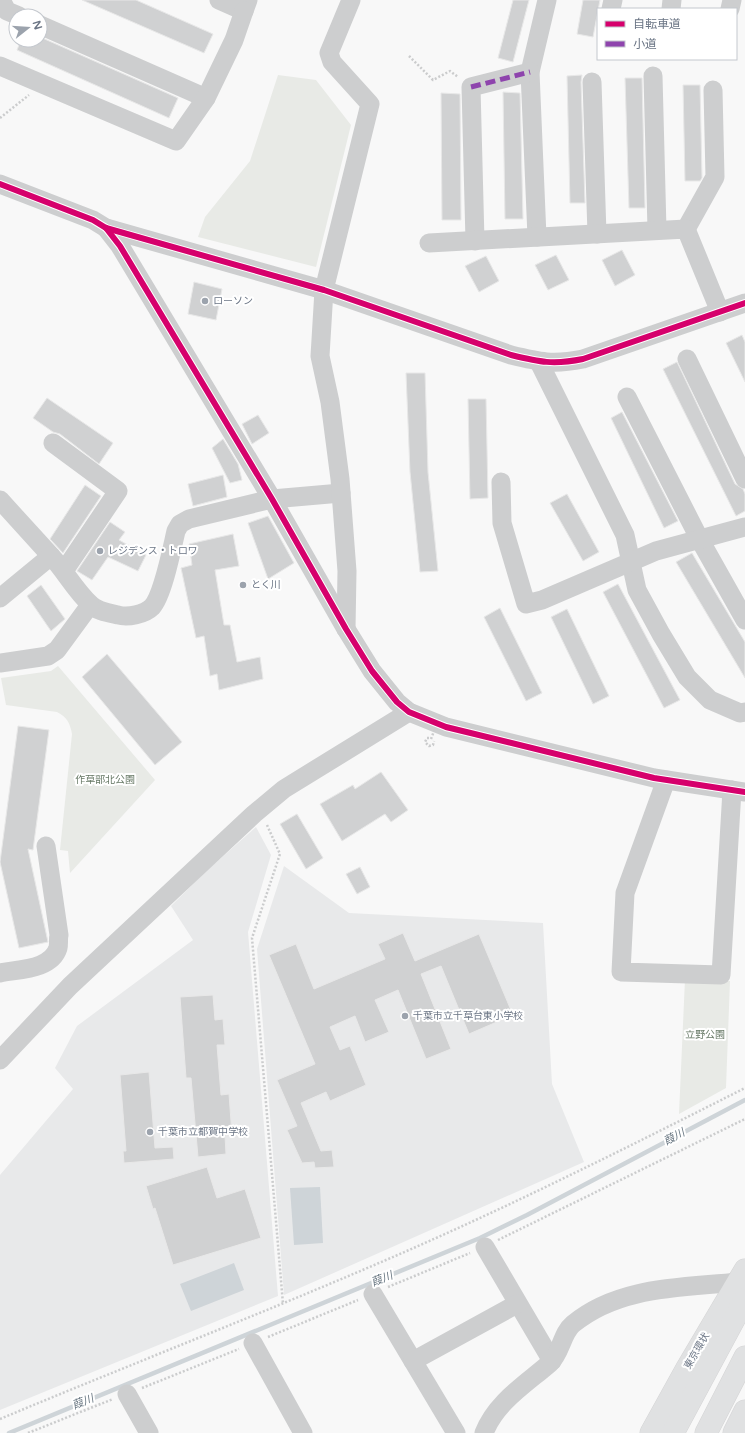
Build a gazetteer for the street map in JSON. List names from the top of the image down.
{
  "streets": {
    "highway": ["東京環状"]
  },
  "water": ["葭川"],
  "parks": ["作草部北公園", "立野公園"],
  "places": [
    "ローソン",
    "レジデンス・トロワ",
    "とく川",
    "千葉市立千草台東小学校",
    "千葉市立都賀中学校"
  ],
  "legend": ["自転車道", "小道"],
  "north": "right"
}
